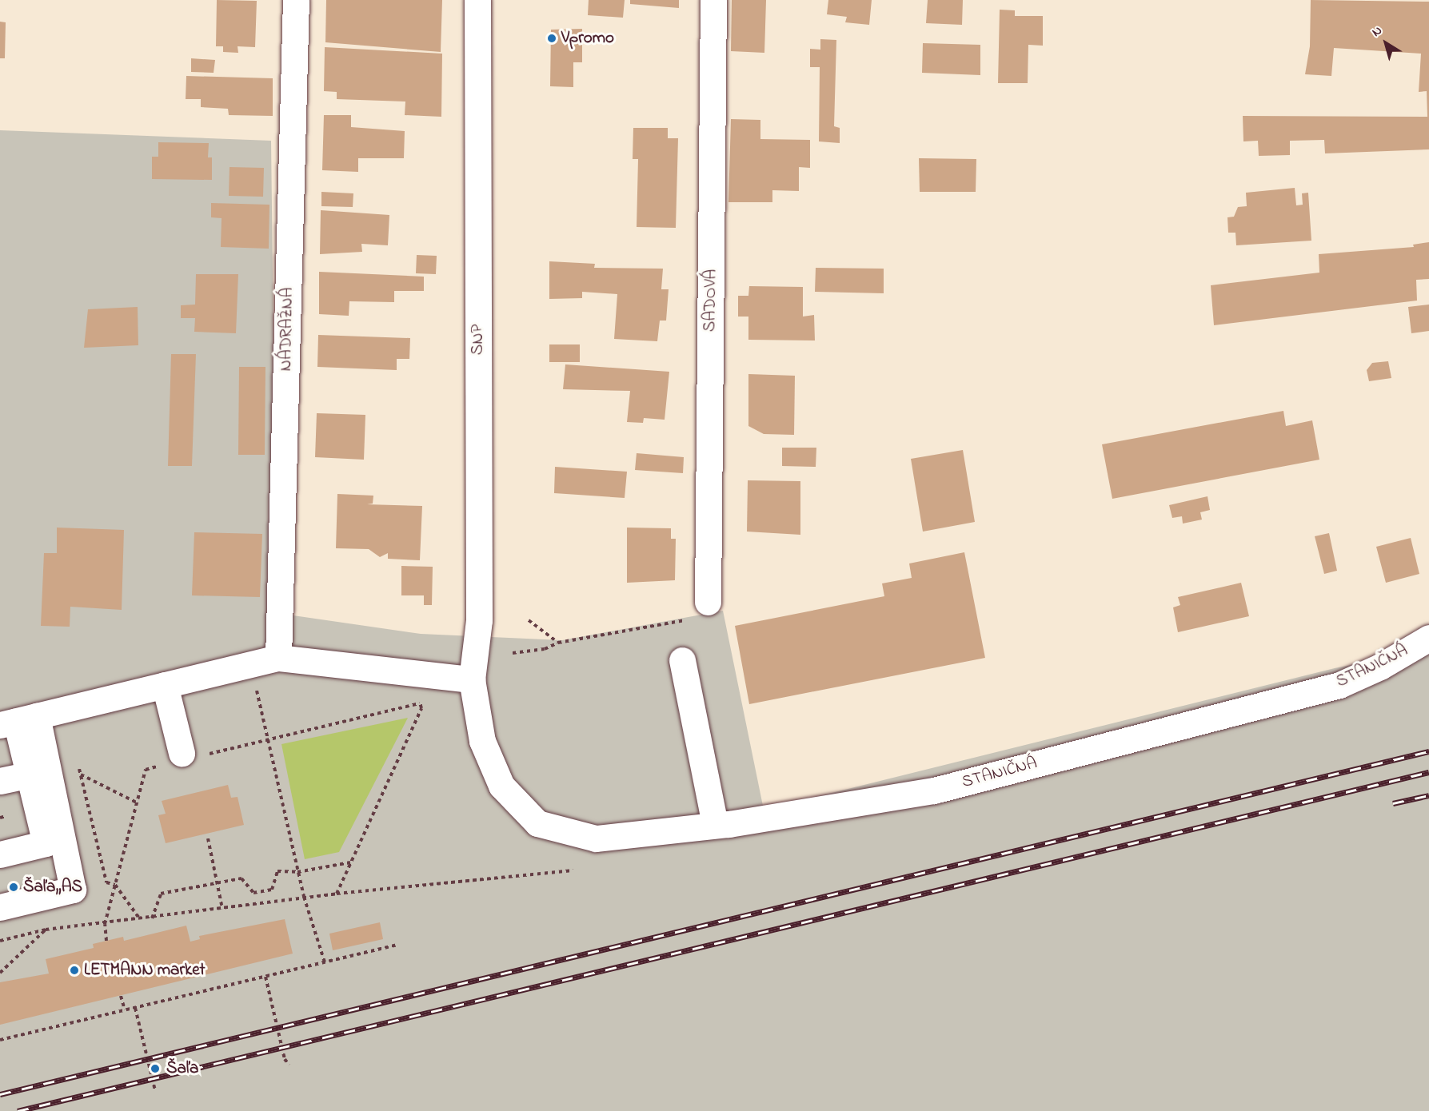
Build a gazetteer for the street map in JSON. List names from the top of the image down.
{
  "streets": {
    "street": [
      "SADOVÁ",
      "NÁDRAŽNÁ",
      "SNP",
      "STANIČNÁ"
    ]
  },
  "crossings": [
    ["SNP", "STANIČNÁ"]
  ],
  "places": [
    "Vpromo",
    "Šaľa,,AS",
    "LETMANN market",
    "Šaľa"
  ],
  "north": "top left"
}
